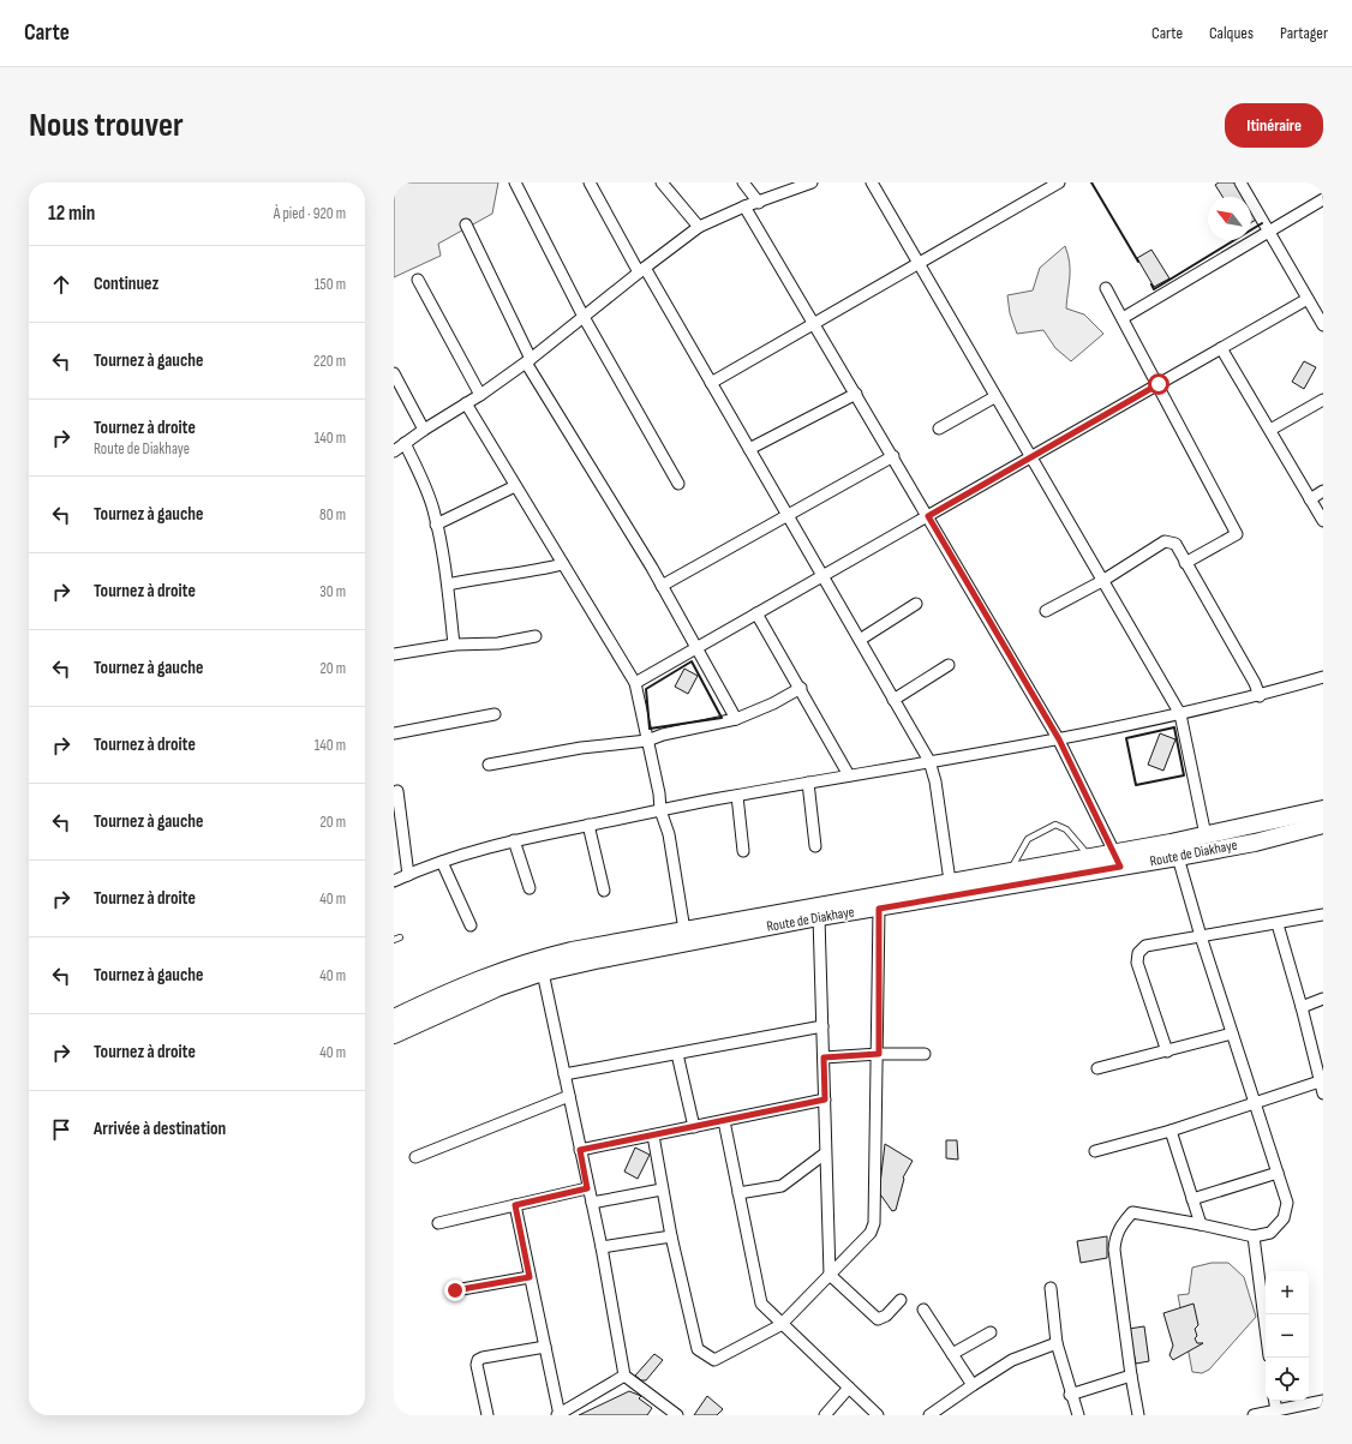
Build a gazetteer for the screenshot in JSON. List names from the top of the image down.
{
  "streets": {
    "main road": ["Route de Diakhaye"]
  },
  "north": "top left",
  "page": {
    "header": "Carte",
    "nav": ["Carte", "Calques", "Partager"],
    "buttons": "Itinéraire",
    "title": "Nous trouver",
    "heading": ["12 min", "À pied · 920 m"],
    "list": [
      ["Continuez", "150 m"],
      ["Tournez à gauche", "220 m"],
      ["Tournez à droite", "Route de Diakhaye", "140 m"],
      ["Tournez à gauche", "80 m"],
      ["Tournez à droite", "30 m"],
      ["Tournez à gauche", "20 m"],
      ["Tournez à droite", "140 m"],
      ["Tournez à gauche", "20 m"],
      ["Tournez à droite", "40 m"],
      ["Tournez à gauche", "40 m"],
      ["Tournez à droite", "40 m"],
      "Arrivée à destination"
    ],
    "map_buttons": ["+", "−"]
  }
}
